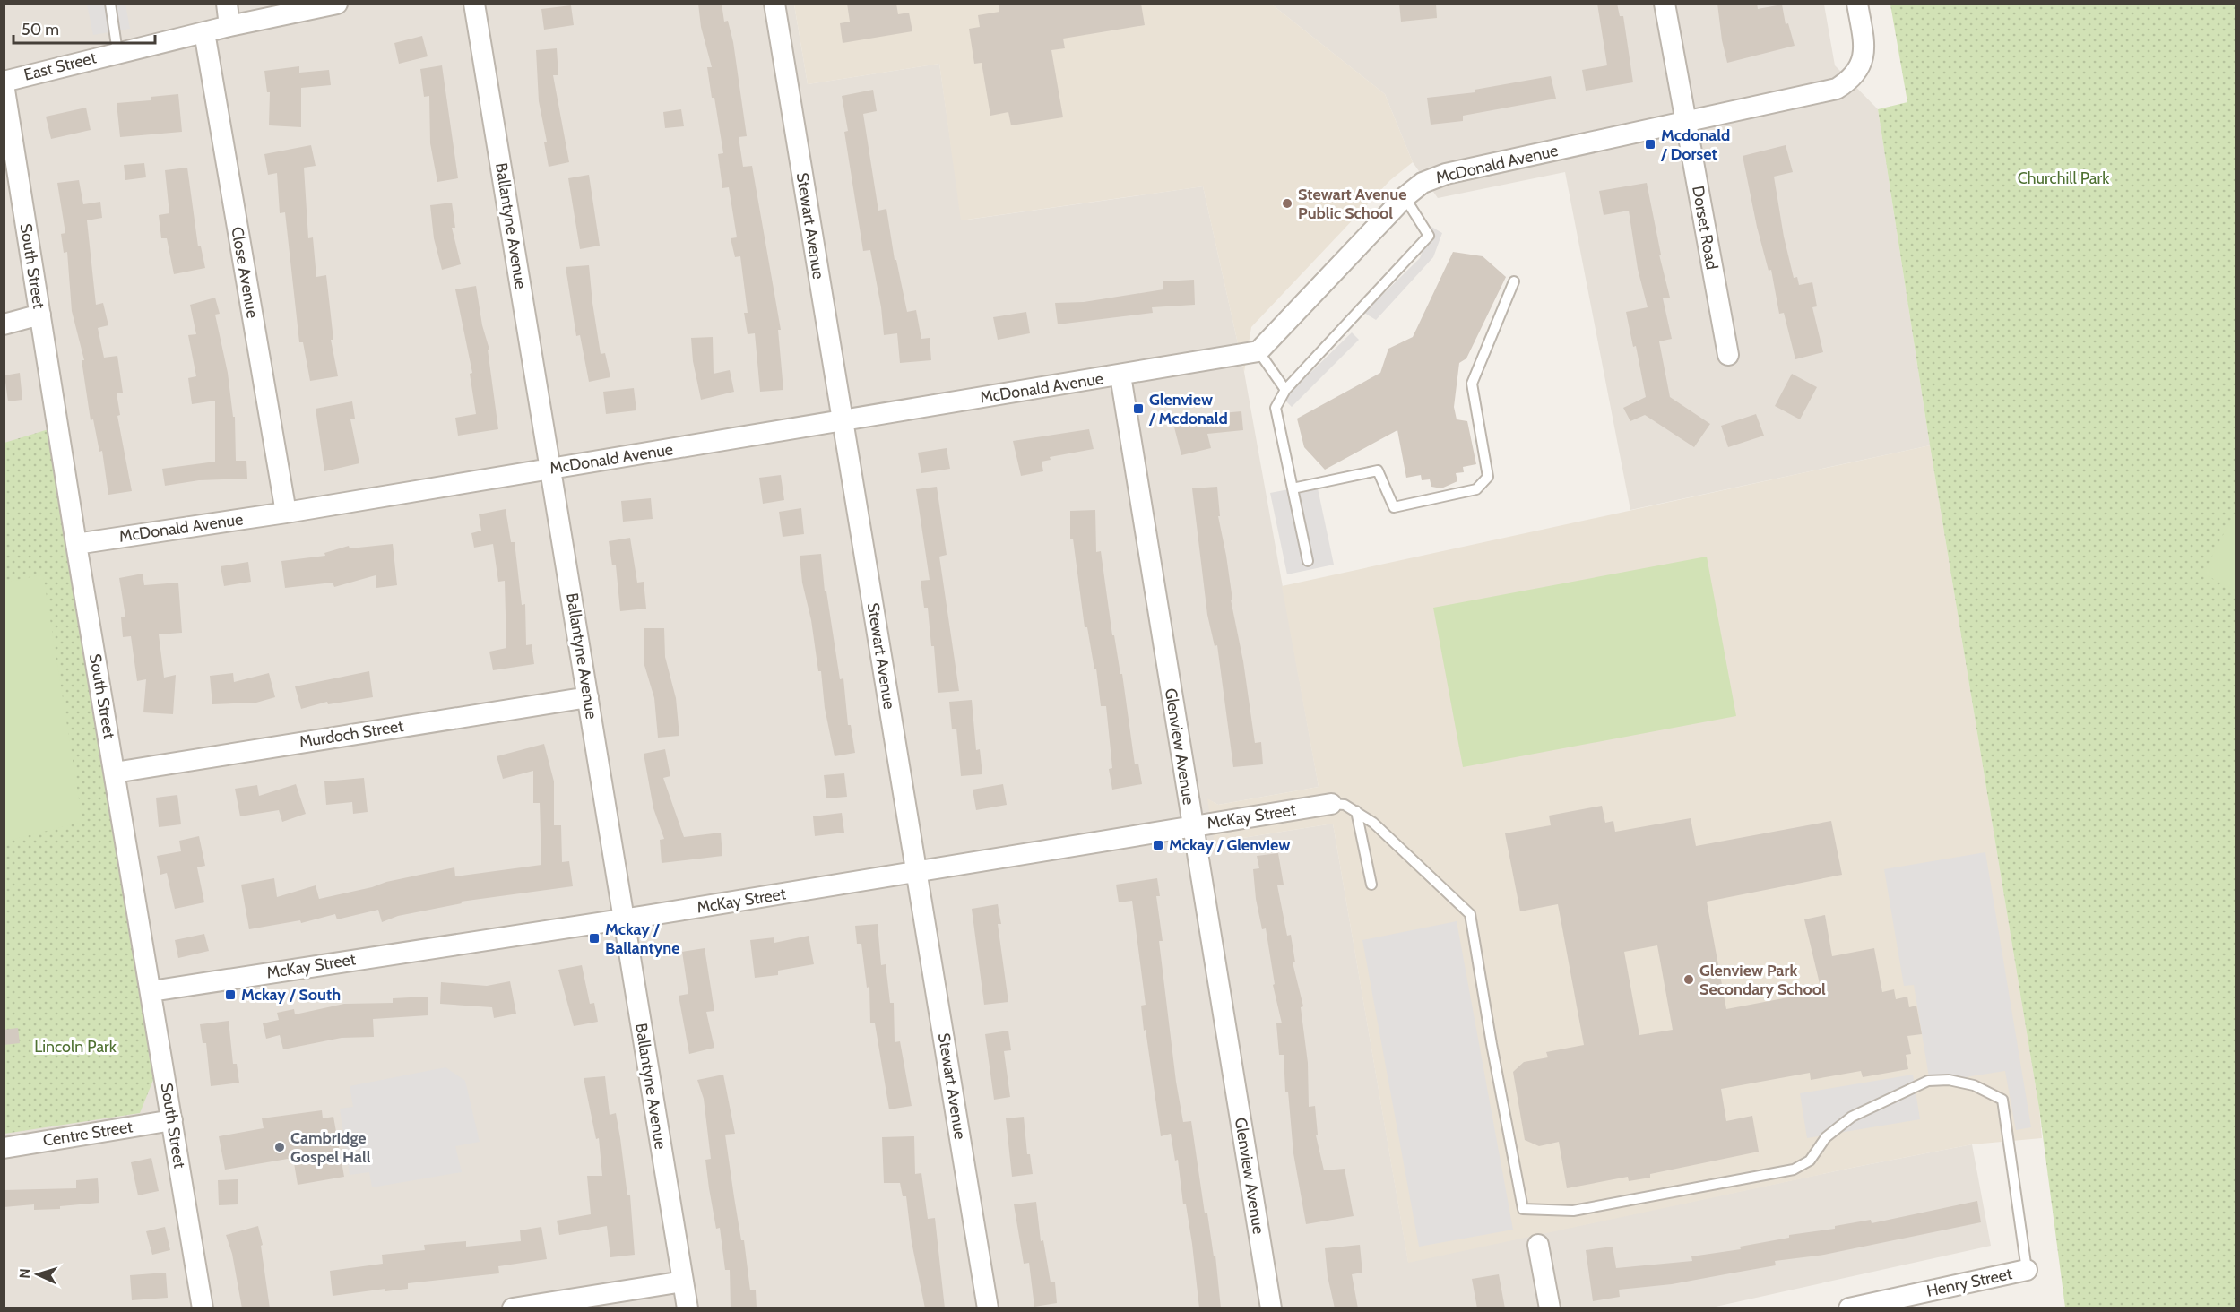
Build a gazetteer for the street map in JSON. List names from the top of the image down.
{
  "streets": {
    "street": [
      "East Street",
      "McDonald Avenue",
      "Ballantyne Avenue",
      "Stewart Avenue",
      "Dorset Road",
      "South Street",
      "Close Avenue",
      "Murdoch Street",
      "Glenview Avenue",
      "McKay Street",
      "Centre Street",
      "Henry Street"
    ]
  },
  "crossings": [
    ["East Street", "South Street"],
    ["East Street", "Close Avenue"],
    ["McDonald Avenue", "Ballantyne Avenue"],
    ["McDonald Avenue", "Stewart Avenue"],
    ["McDonald Avenue", "Dorset Road"],
    ["McDonald Avenue", "South Street"],
    ["McDonald Avenue", "Close Avenue"],
    ["McDonald Avenue", "Glenview Avenue"],
    ["Ballantyne Avenue", "Murdoch Street"],
    ["Ballantyne Avenue", "McKay Street"],
    ["Stewart Avenue", "McKay Street"],
    ["South Street", "Murdoch Street"],
    ["South Street", "McKay Street"],
    ["South Street", "Centre Street"],
    ["Glenview Avenue", "McKay Street"]
  ],
  "parks": ["Churchill Park", "Lincoln Park"],
  "places": {
    "transit": [
      "Mcdonald / Dorset",
      "Glenview / Mcdonald",
      "Mckay / Glenview",
      "Mckay / Ballantyne",
      "Mckay / South"
    ],
    "other": ["Stewart Avenue Public School", "Glenview Park Secondary School", "Cambridge Gospel Hall"]
  },
  "scale_bar": "50 m",
  "north": "left"
}
